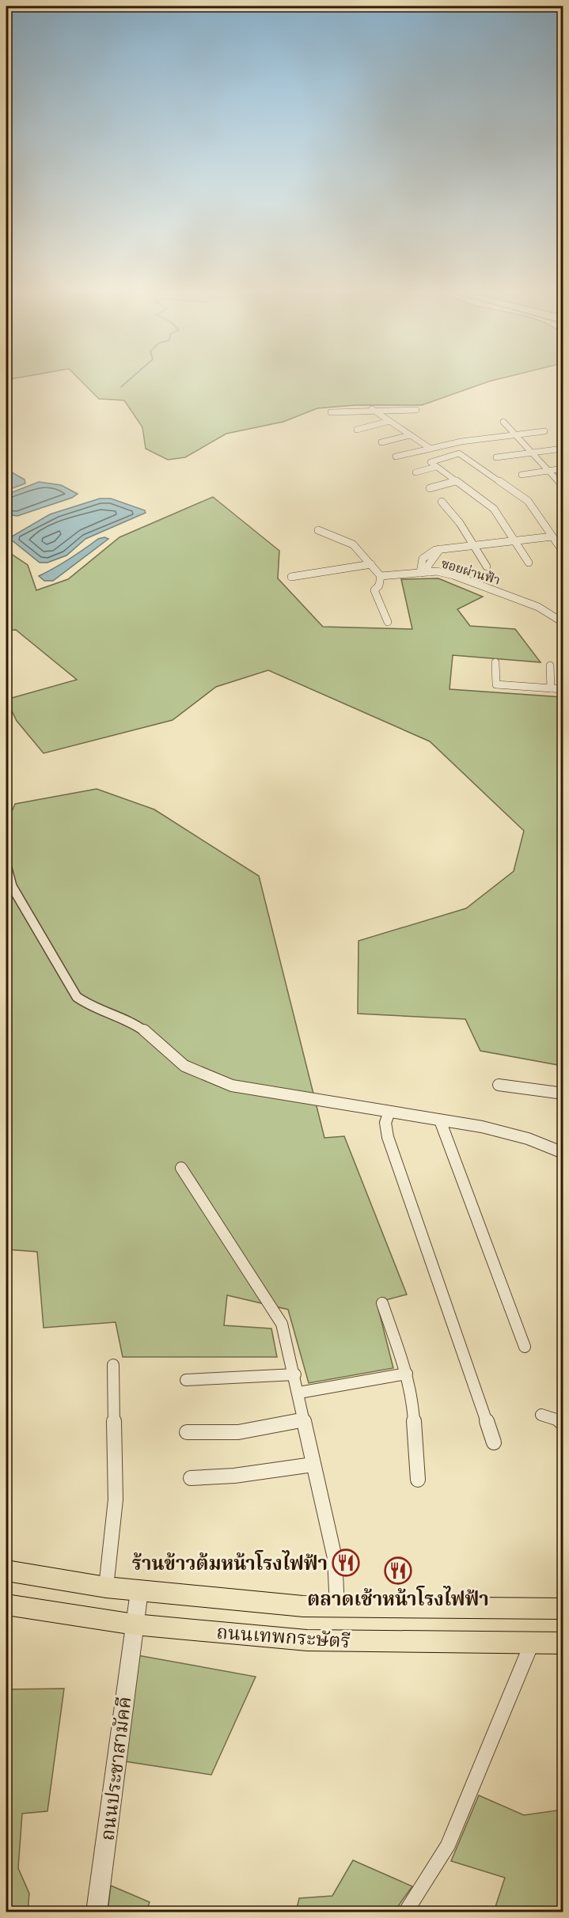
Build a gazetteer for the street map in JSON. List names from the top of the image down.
{
  "streets": {
    "main road": ["ถนนเทพกระษัตรี"],
    "street": ["ซอยผ่านฟ้า", "ถนนประชาสามัคคี"]
  },
  "crossings": [
    ["ถนนเทพกระษัตรี", "ถนนประชาสามัคคี"]
  ],
  "places": {
    "restaurant": ["ร้านข้าวต้มหน้าโรงไฟฟ้า", "ตลาดเช้าหน้าโรงไฟฟ้า"]
  }
}
